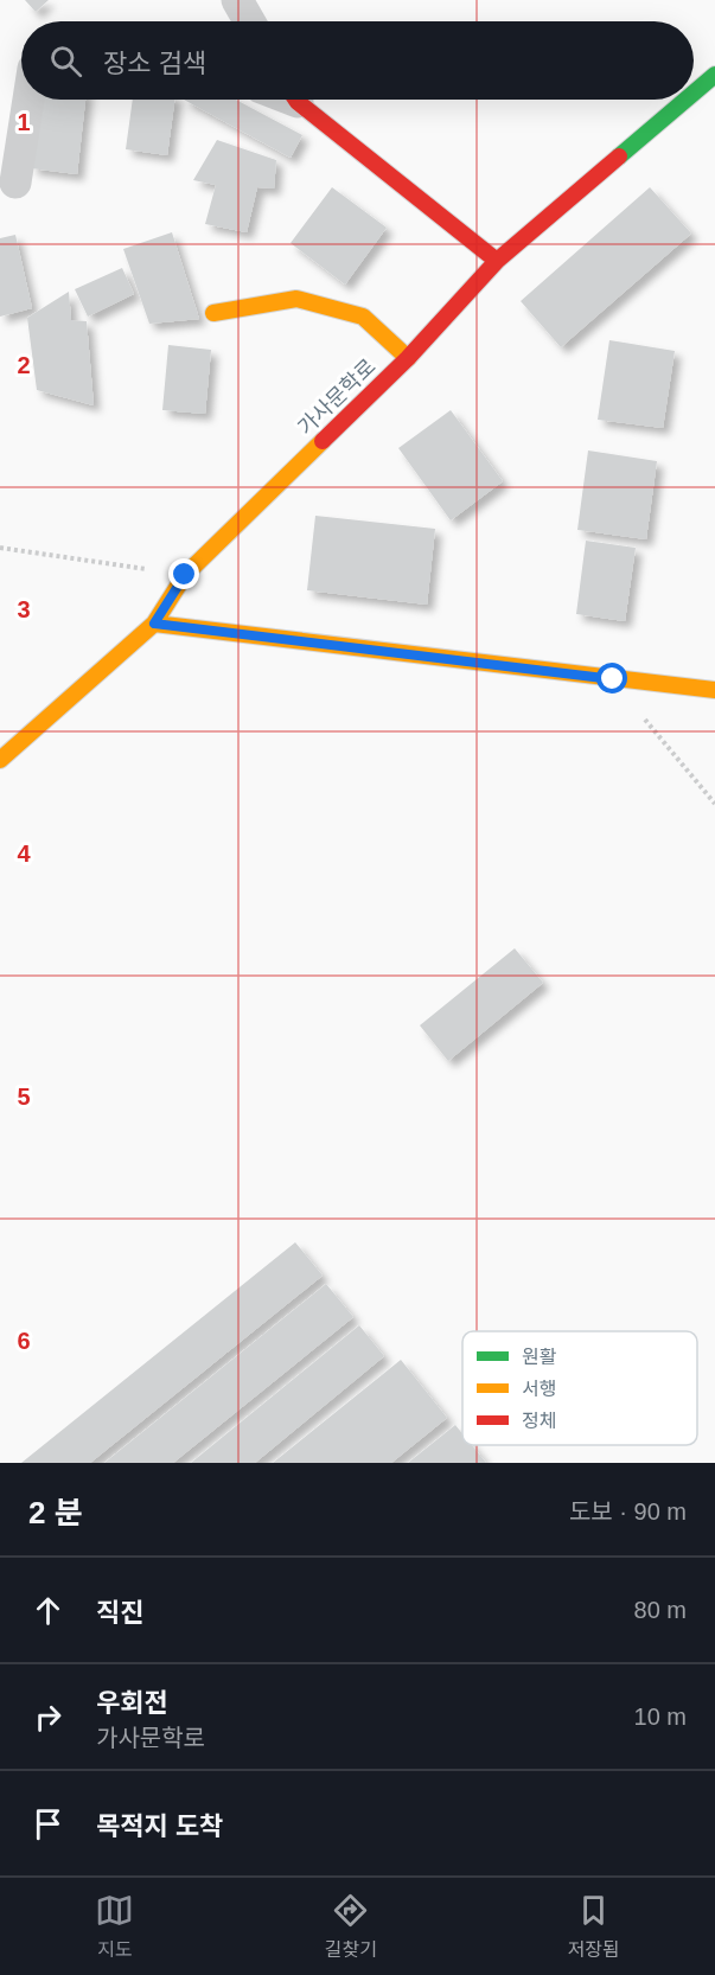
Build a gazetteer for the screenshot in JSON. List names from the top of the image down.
{
  "streets": {
    "street": ["가사문학로"]
  },
  "legend": ["원활", "서행", "정체"],
  "page": {
    "search": "장소 검색",
    "heading": ["2 분", "도보 · 90 m"],
    "list": [
      ["직진", "80 m"],
      ["우회전", "가사문학로", "10 m"],
      "목적지 도착"
    ],
    "nav": ["지도", "길찾기", "저장됨"]
  },
  "grid": {
    "rows": [
      "1",
      "2",
      "3",
      "4",
      "5",
      "6"
    ]
  }
}
